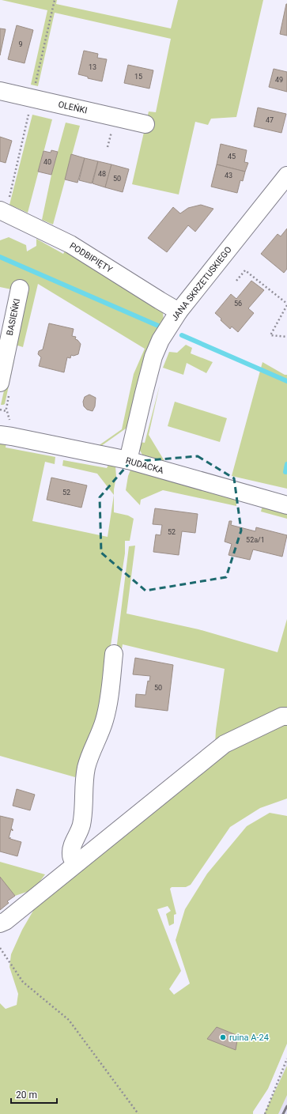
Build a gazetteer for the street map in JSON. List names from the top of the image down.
{
  "streets": {
    "street": [
      "OLEŃKI",
      "PODBIPIĘTY",
      "JANA SKRZETUSKIEGO",
      "BASIEŃKI",
      "RUDACKA"
    ]
  },
  "crossings": [
    ["PODBIPIĘTY", "JANA SKRZETUSKIEGO"],
    ["JANA SKRZETUSKIEGO", "RUDACKA"]
  ],
  "places": ["ruina A-24"],
  "house_numbers": [
    "9",
    "13",
    "15",
    "49",
    "47",
    "45",
    "40",
    "48",
    "43",
    "50",
    "56",
    "52",
    "52",
    "52a/1",
    "50"
  ],
  "scale_bar": "20 m"
}
